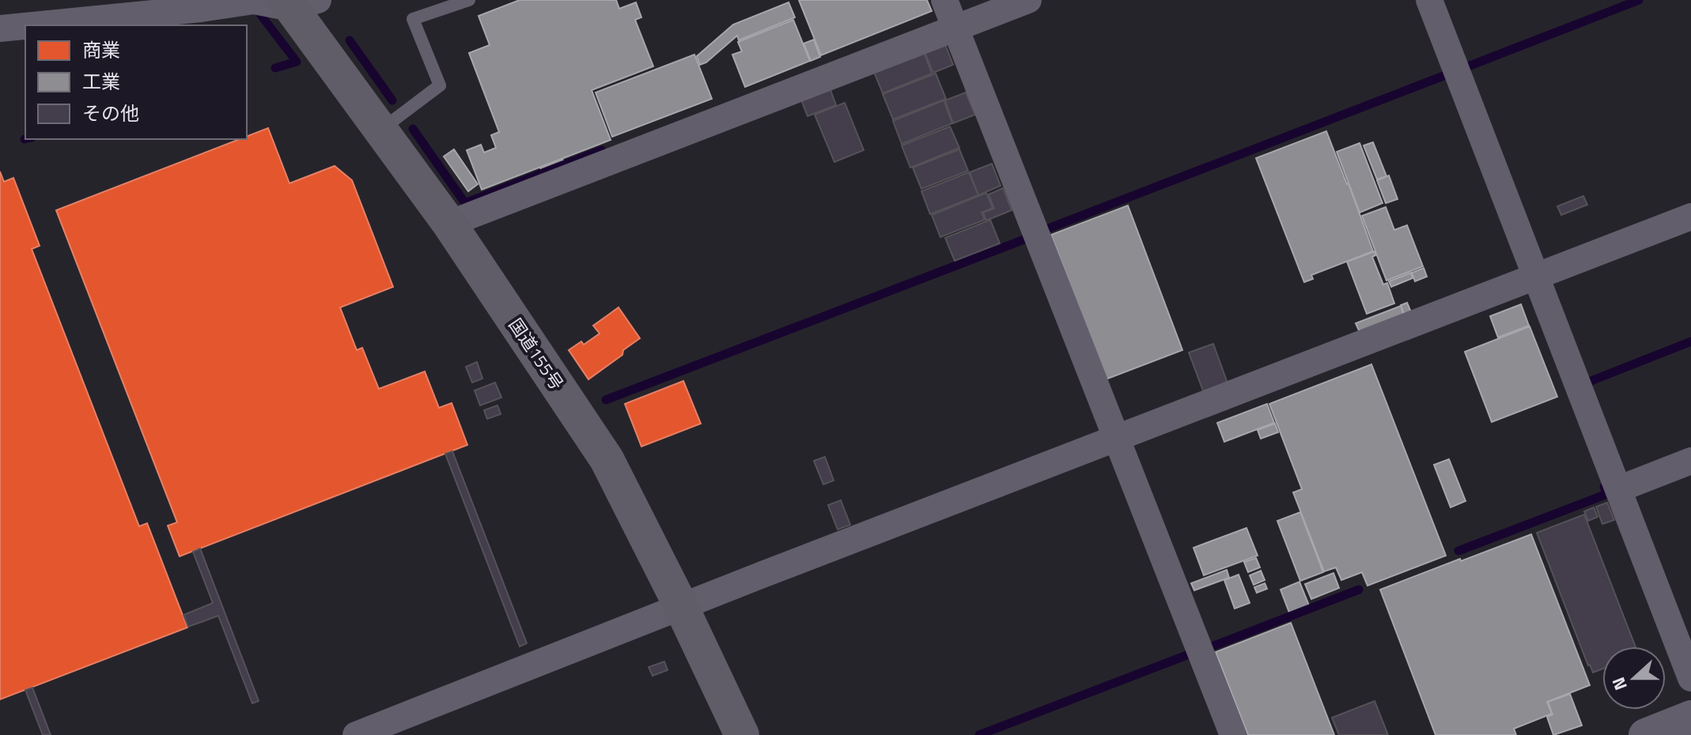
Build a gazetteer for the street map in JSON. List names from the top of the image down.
{
  "streets": {
    "highway": ["国道155号"]
  },
  "legend": ["商業", "工業", "その他"],
  "north": "left"
}
